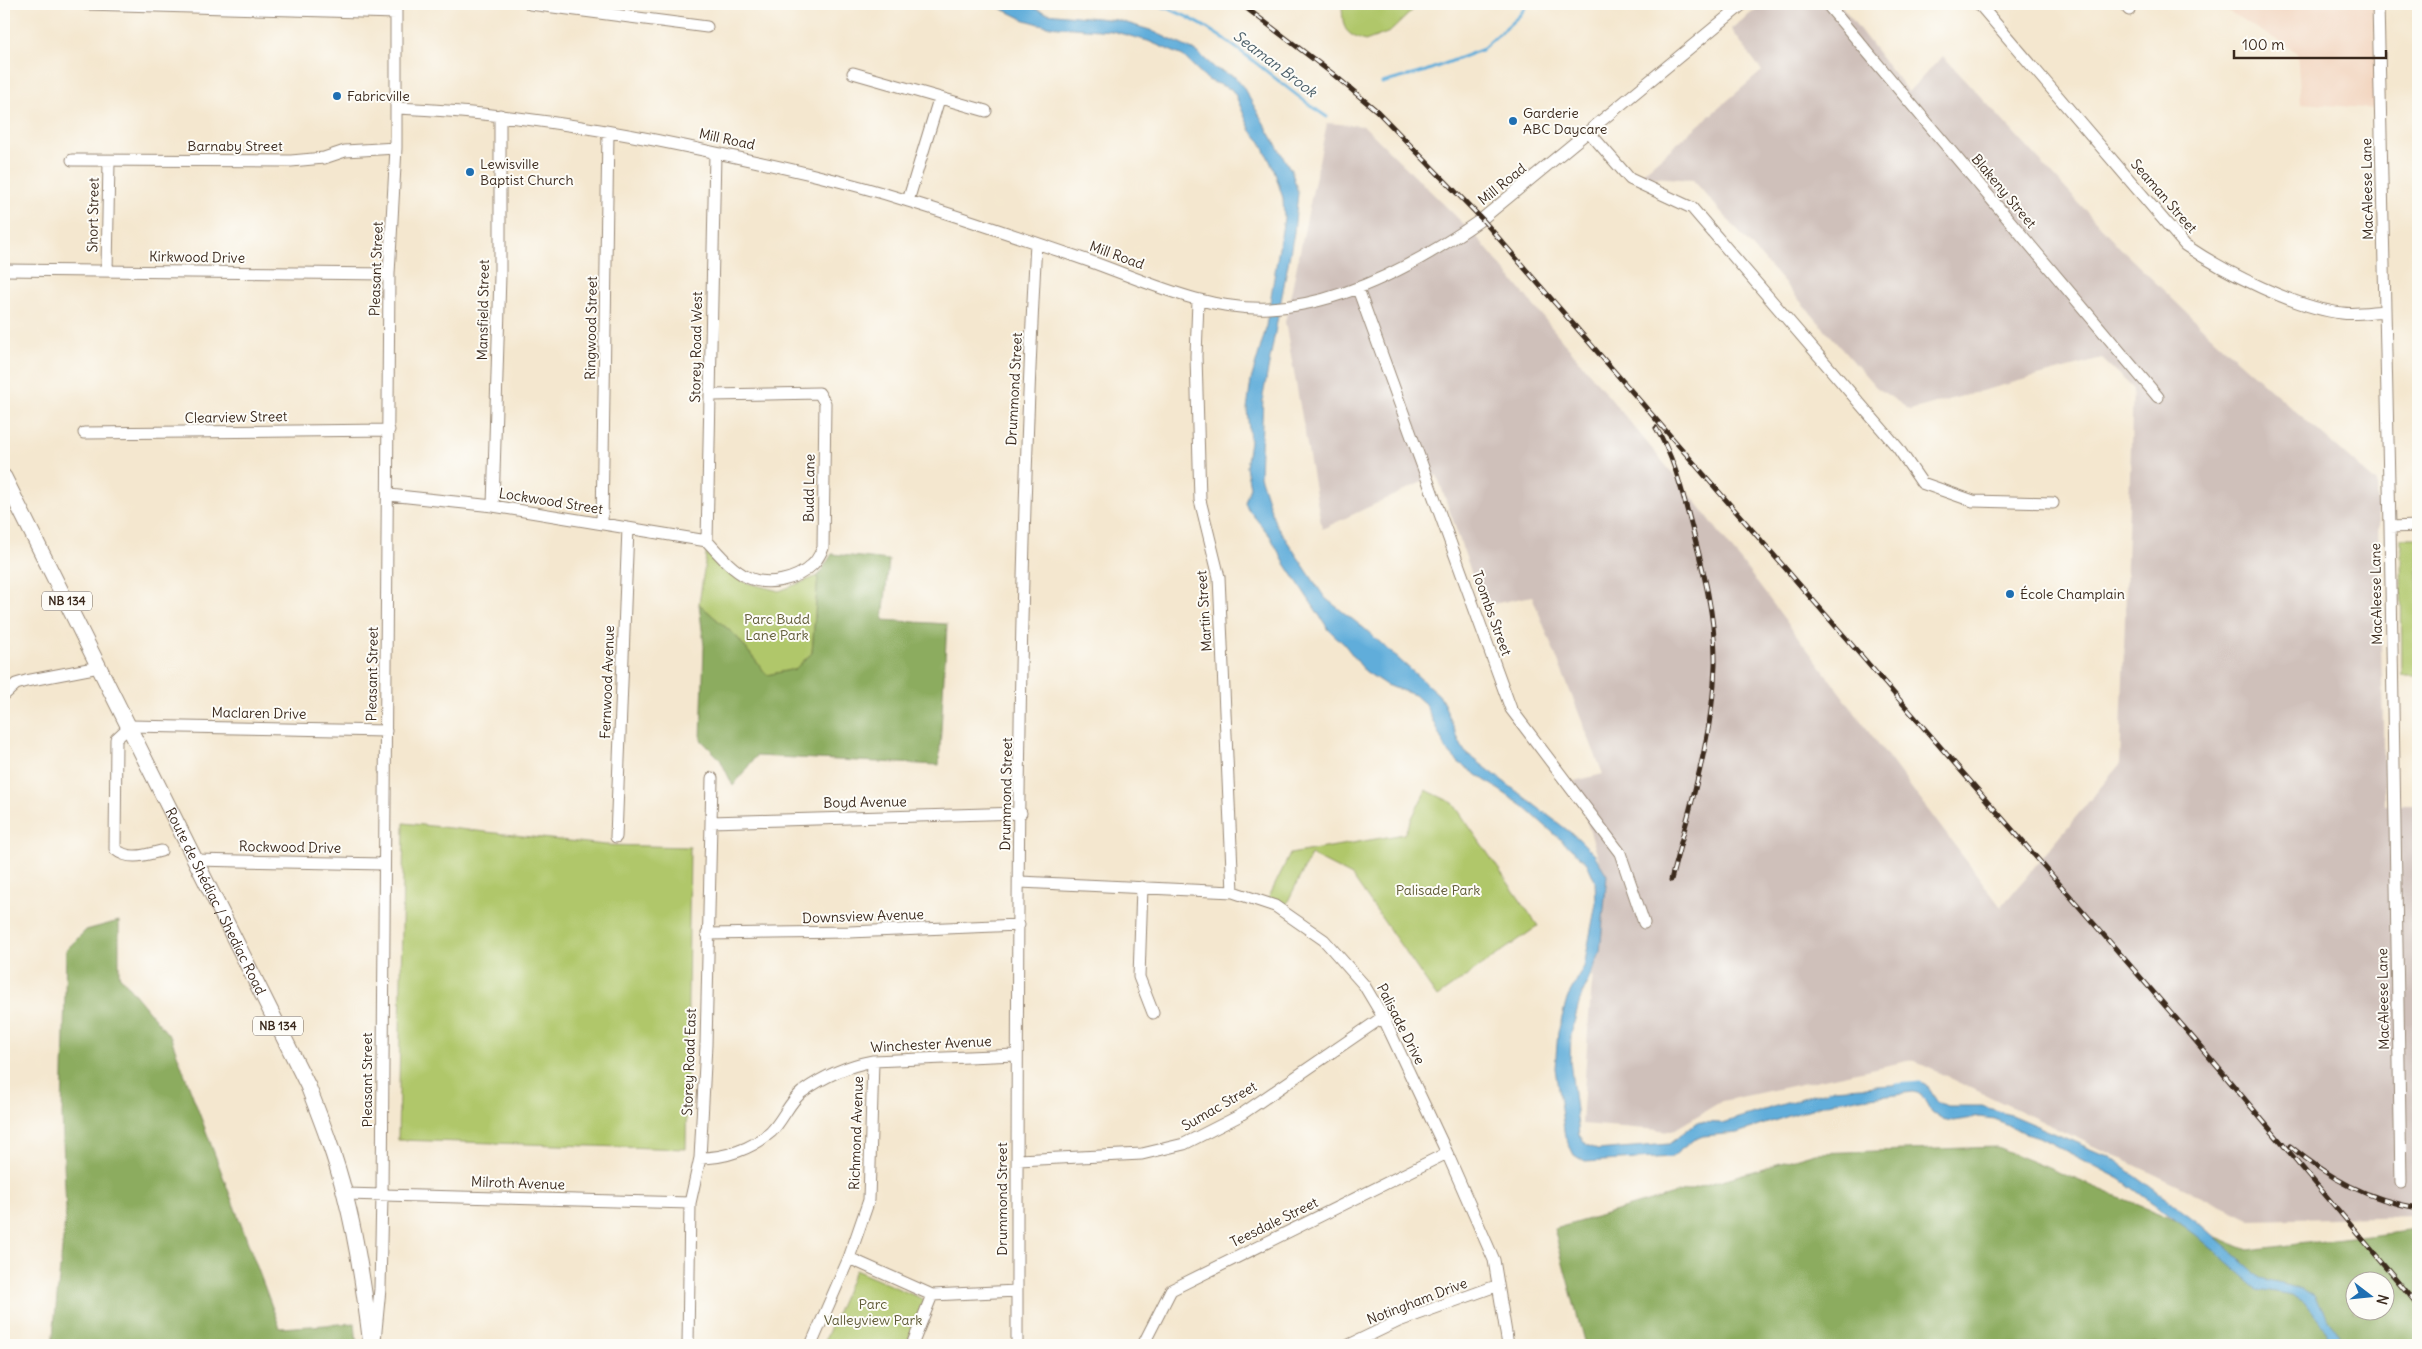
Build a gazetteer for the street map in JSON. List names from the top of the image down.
{
  "streets": {
    "main road": ["NB 134", "Route de Shédiac / Shediac Road"],
    "street": [
      "Mill Road",
      "Barnaby Street",
      "MacAleese Lane",
      "Blakeny Street",
      "Seaman Street",
      "Short Street",
      "Kirkwood Drive",
      "Pleasant Street",
      "Mansfield Street",
      "Ringwood Street",
      "Storey Road West",
      "Drummond Street",
      "Clearview Street",
      "Budd Lane",
      "Lockwood Street",
      "Martin Street",
      "Toombs Street",
      "Fernwood Avenue",
      "Maclaren Drive",
      "Boyd Avenue",
      "Rockwood Drive",
      "Downsview Avenue",
      "Palisade Drive",
      "Winchester Avenue",
      "Storey Road East",
      "Sumac Street",
      "Richmond Avenue",
      "Milroth Avenue",
      "Teesdale Street",
      "Notingham Drive"
    ]
  },
  "crossings": [
    ["Mill Road", "Pleasant Street"],
    ["Mill Road", "Mansfield Street"],
    ["Mill Road", "Ringwood Street"],
    ["Mill Road", "Storey Road West"],
    ["Mill Road", "Drummond Street"],
    ["Mill Road", "Martin Street"],
    ["Mill Road", "Toombs Street"],
    ["Barnaby Street", "Short Street"],
    ["Barnaby Street", "Pleasant Street"],
    ["MacAleese Lane", "Seaman Street"],
    ["Short Street", "Kirkwood Drive"],
    ["Kirkwood Drive", "Pleasant Street"],
    ["Pleasant Street", "Clearview Street"],
    ["Pleasant Street", "Lockwood Street"],
    ["Pleasant Street", "Maclaren Drive"],
    ["Pleasant Street", "Rockwood Drive"],
    ["Pleasant Street", "Milroth Avenue"],
    ["Mansfield Street", "Lockwood Street"],
    ["Ringwood Street", "Lockwood Street"],
    ["Storey Road West", "Budd Lane"],
    ["Storey Road West", "Lockwood Street"],
    ["Drummond Street", "Boyd Avenue"],
    ["Drummond Street", "Downsview Avenue"],
    ["Drummond Street", "Palisade Drive"],
    ["Drummond Street", "Winchester Avenue"],
    ["Drummond Street", "Sumac Street"],
    ["Budd Lane", "Lockwood Street"],
    ["Lockwood Street", "Fernwood Avenue"],
    ["Martin Street", "Palisade Drive"],
    ["Maclaren Drive", "Route de Shédiac / Shediac Road"],
    ["Boyd Avenue", "Storey Road East"],
    ["Rockwood Drive", "Route de Shédiac / Shediac Road"],
    ["Route de Shédiac / Shediac Road", "Milroth Avenue"],
    ["Downsview Avenue", "Storey Road East"],
    ["Palisade Drive", "Sumac Street"],
    ["Palisade Drive", "Teesdale Street"],
    ["Palisade Drive", "Notingham Drive"],
    ["Winchester Avenue", "Storey Road East"],
    ["Winchester Avenue", "Richmond Avenue"],
    ["Storey Road East", "Milroth Avenue"]
  ],
  "water": ["Seaman Brook"],
  "parks": ["Parc Budd Lane Park", "Palisade Park", "Parc Valleyview Park"],
  "places": [
    "Fabricville",
    "Garderie ABC Daycare",
    "Lewisville Baptist Church",
    "École Champlain"
  ],
  "scale_bar": "100 m",
  "north": "right"
}
